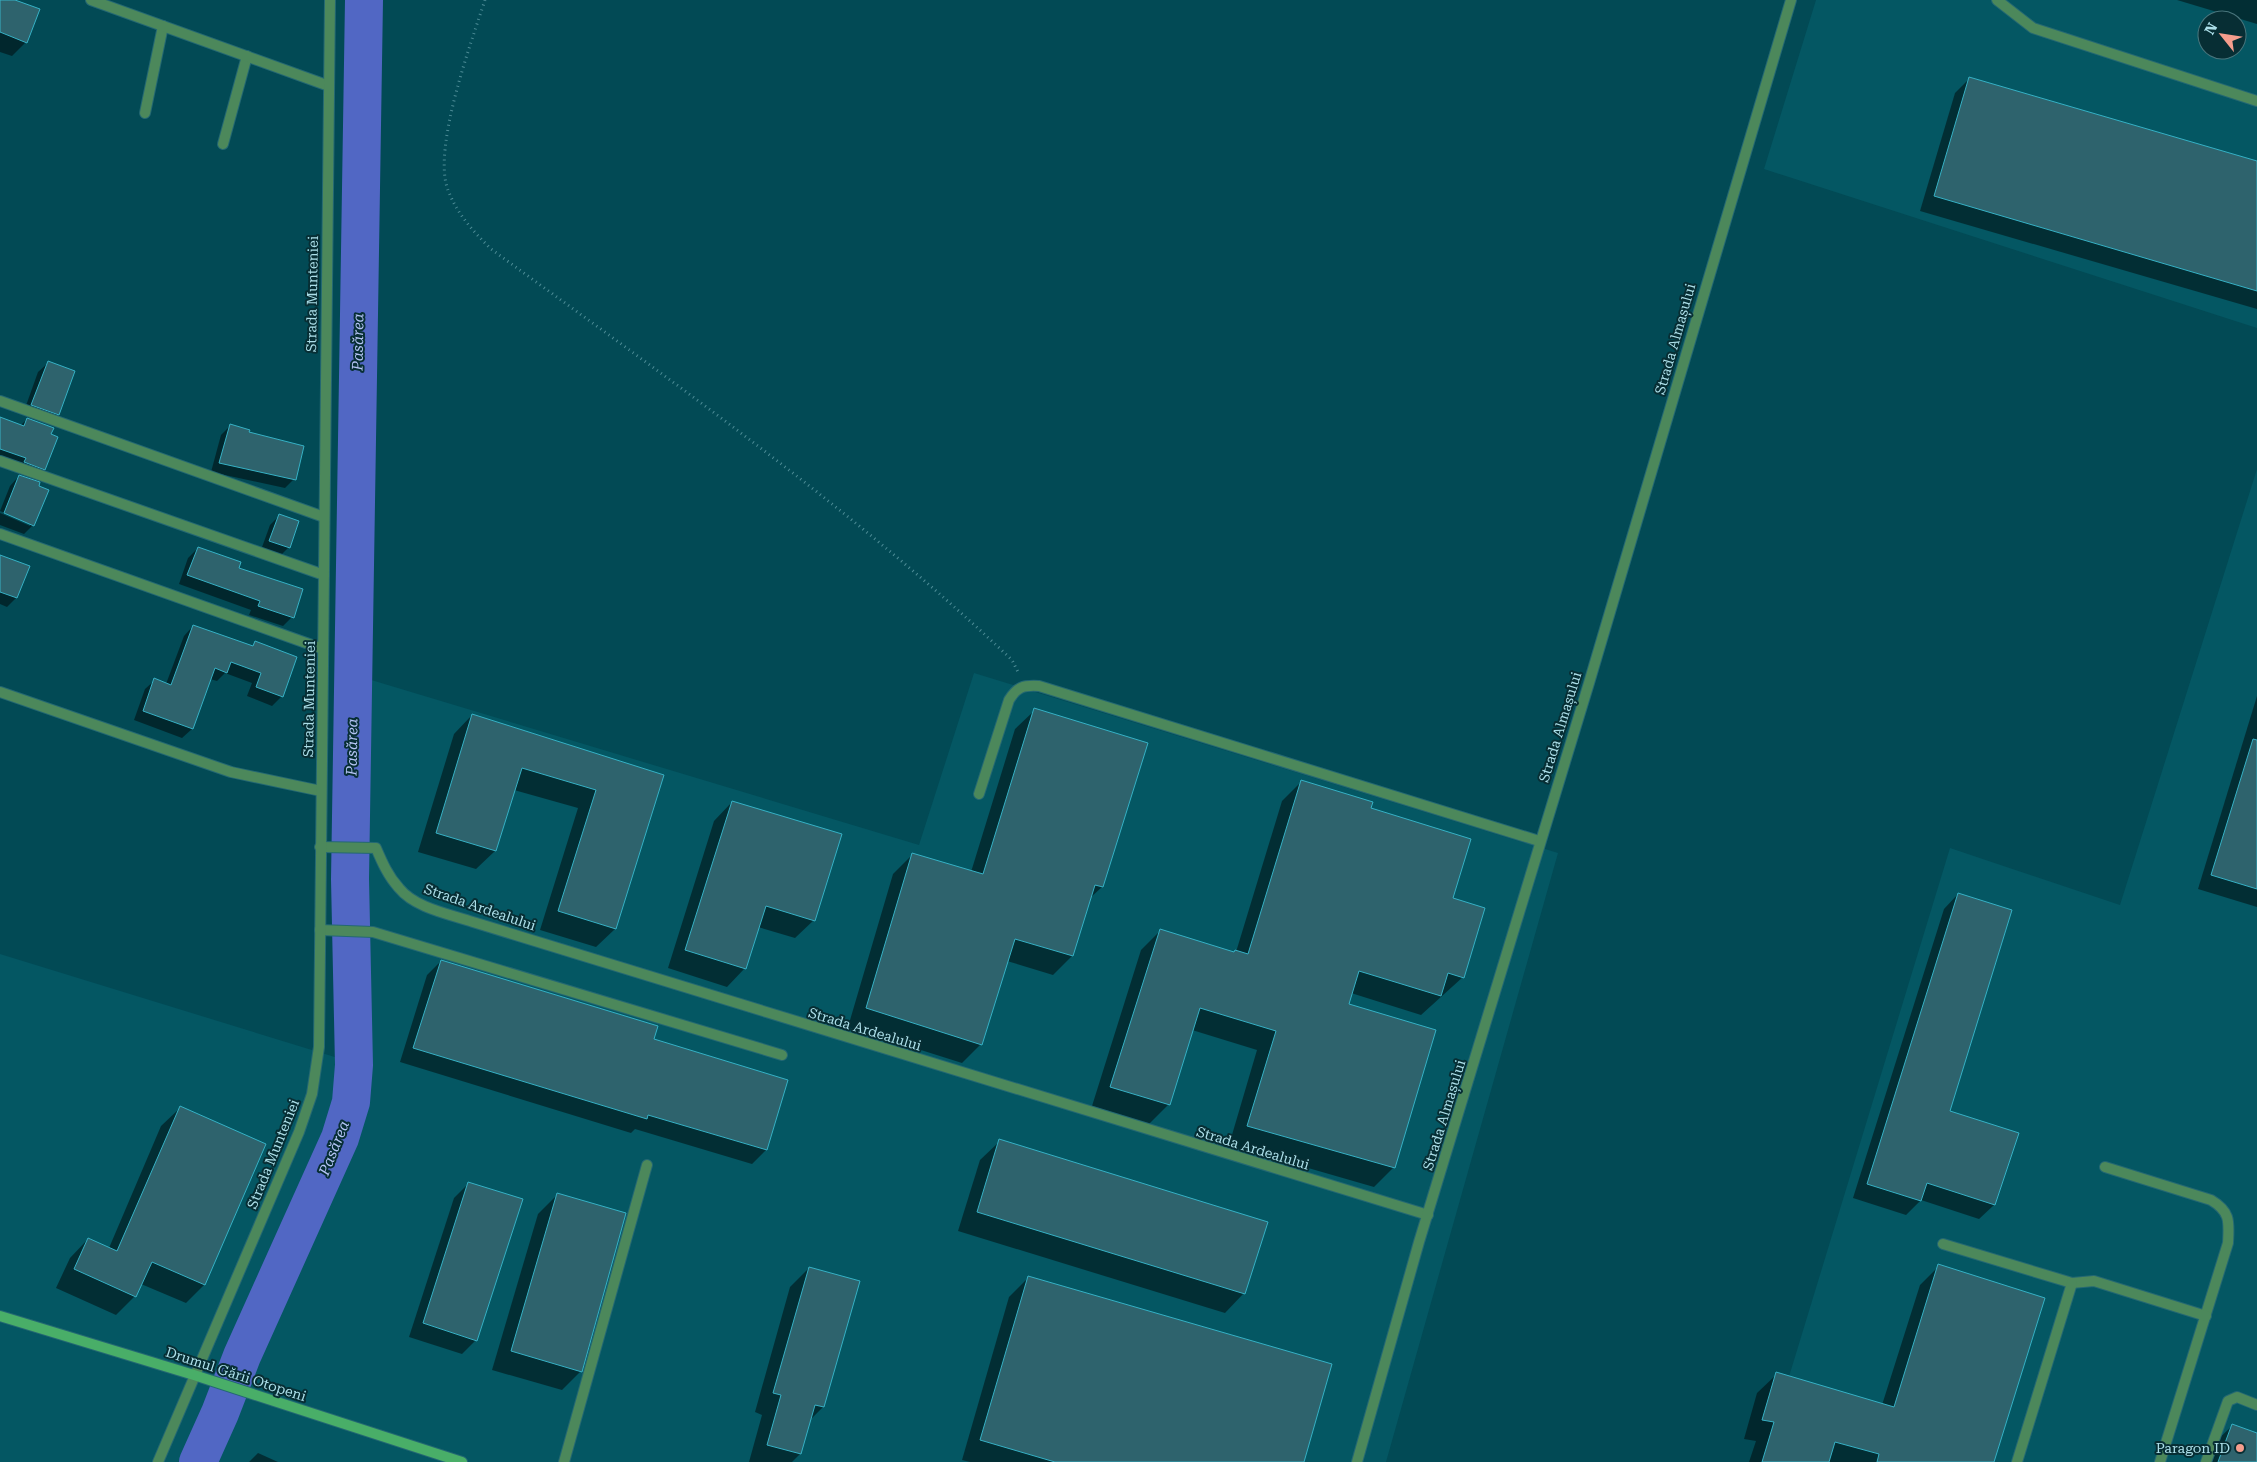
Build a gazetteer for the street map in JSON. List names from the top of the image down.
{
  "streets": {
    "main road": ["Drumul Gării Otopeni"],
    "street": ["Strada Munteniei", "Strada Almașului", "Strada Ardealului"]
  },
  "crossings": [
    ["Strada Munteniei", "Strada Ardealului"],
    ["Strada Munteniei", "Drumul Gării Otopeni"],
    ["Strada Almașului", "Strada Ardealului"]
  ],
  "water": ["Pasărea"],
  "places": ["Paragon ID"],
  "north": "top left"
}
